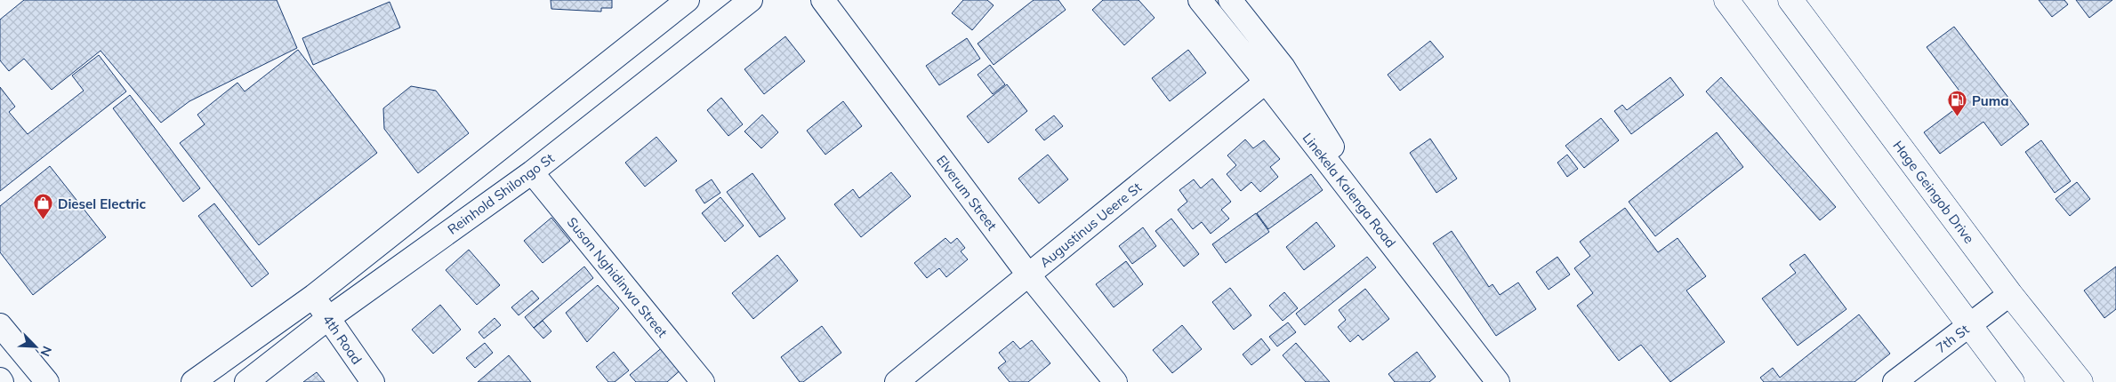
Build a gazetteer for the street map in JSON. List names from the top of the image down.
{
  "streets": {
    "highway": ["Hage Geingob Drive"],
    "street": [
      "Linekela Kalenga Road",
      "Elverum Street",
      "Reinhold Shilongo St",
      "Augustinus Ueere St",
      "Susan Nghidinwa Street",
      "7th St",
      "4th Road"
    ]
  },
  "crossings": [
    ["Linekela Kalenga Road", "Augustinus Ueere St"],
    ["Hage Geingob Drive", "7th St"],
    ["Elverum Street", "Augustinus Ueere St"],
    ["Reinhold Shilongo St", "Susan Nghidinwa Street"],
    ["Reinhold Shilongo St", "4th Road"]
  ],
  "places": {
    "fuel station": ["Puma"],
    "shop": ["Diesel Electric"]
  },
  "north": "bottom right"
}
